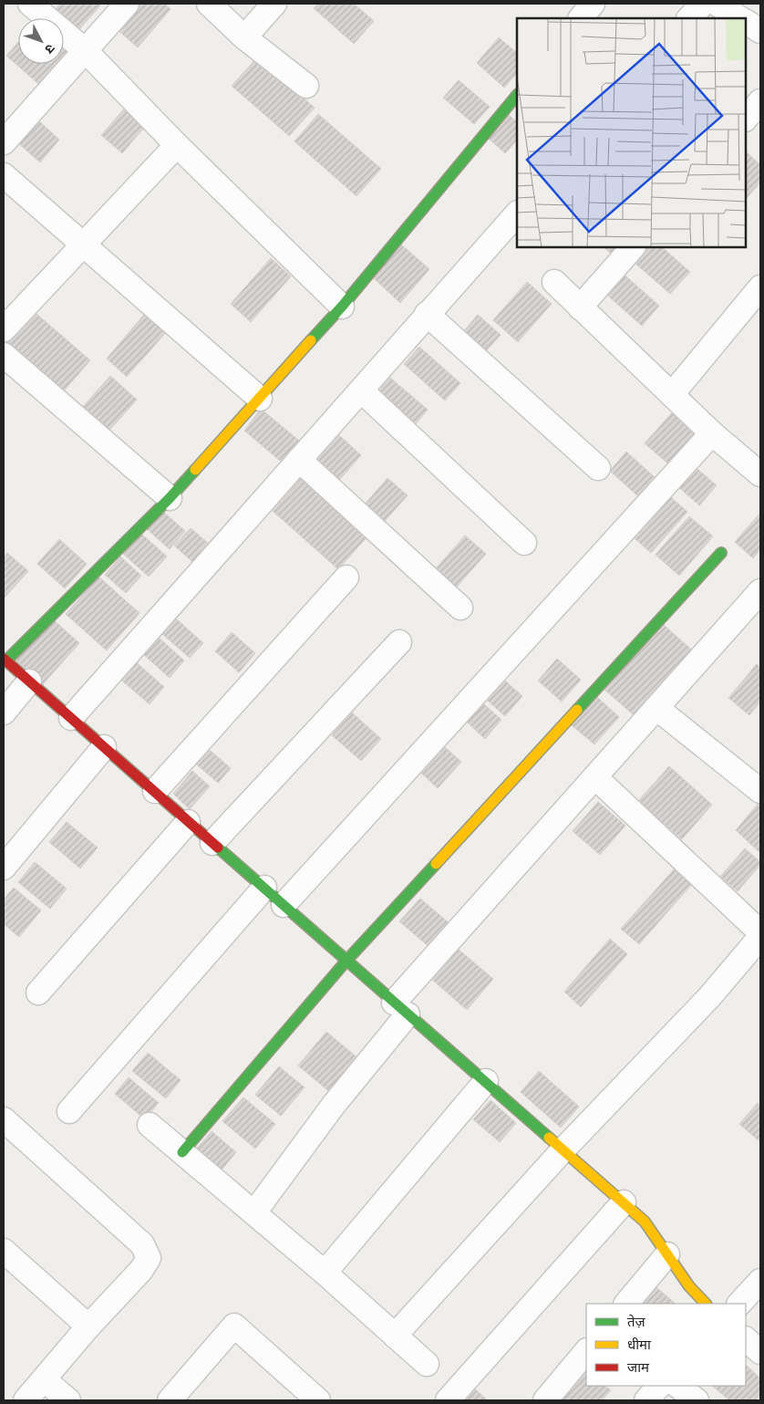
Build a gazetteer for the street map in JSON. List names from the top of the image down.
{
  "legend": ["तेज़", "धीमा", "जाम"],
  "north": "bottom right"
}
